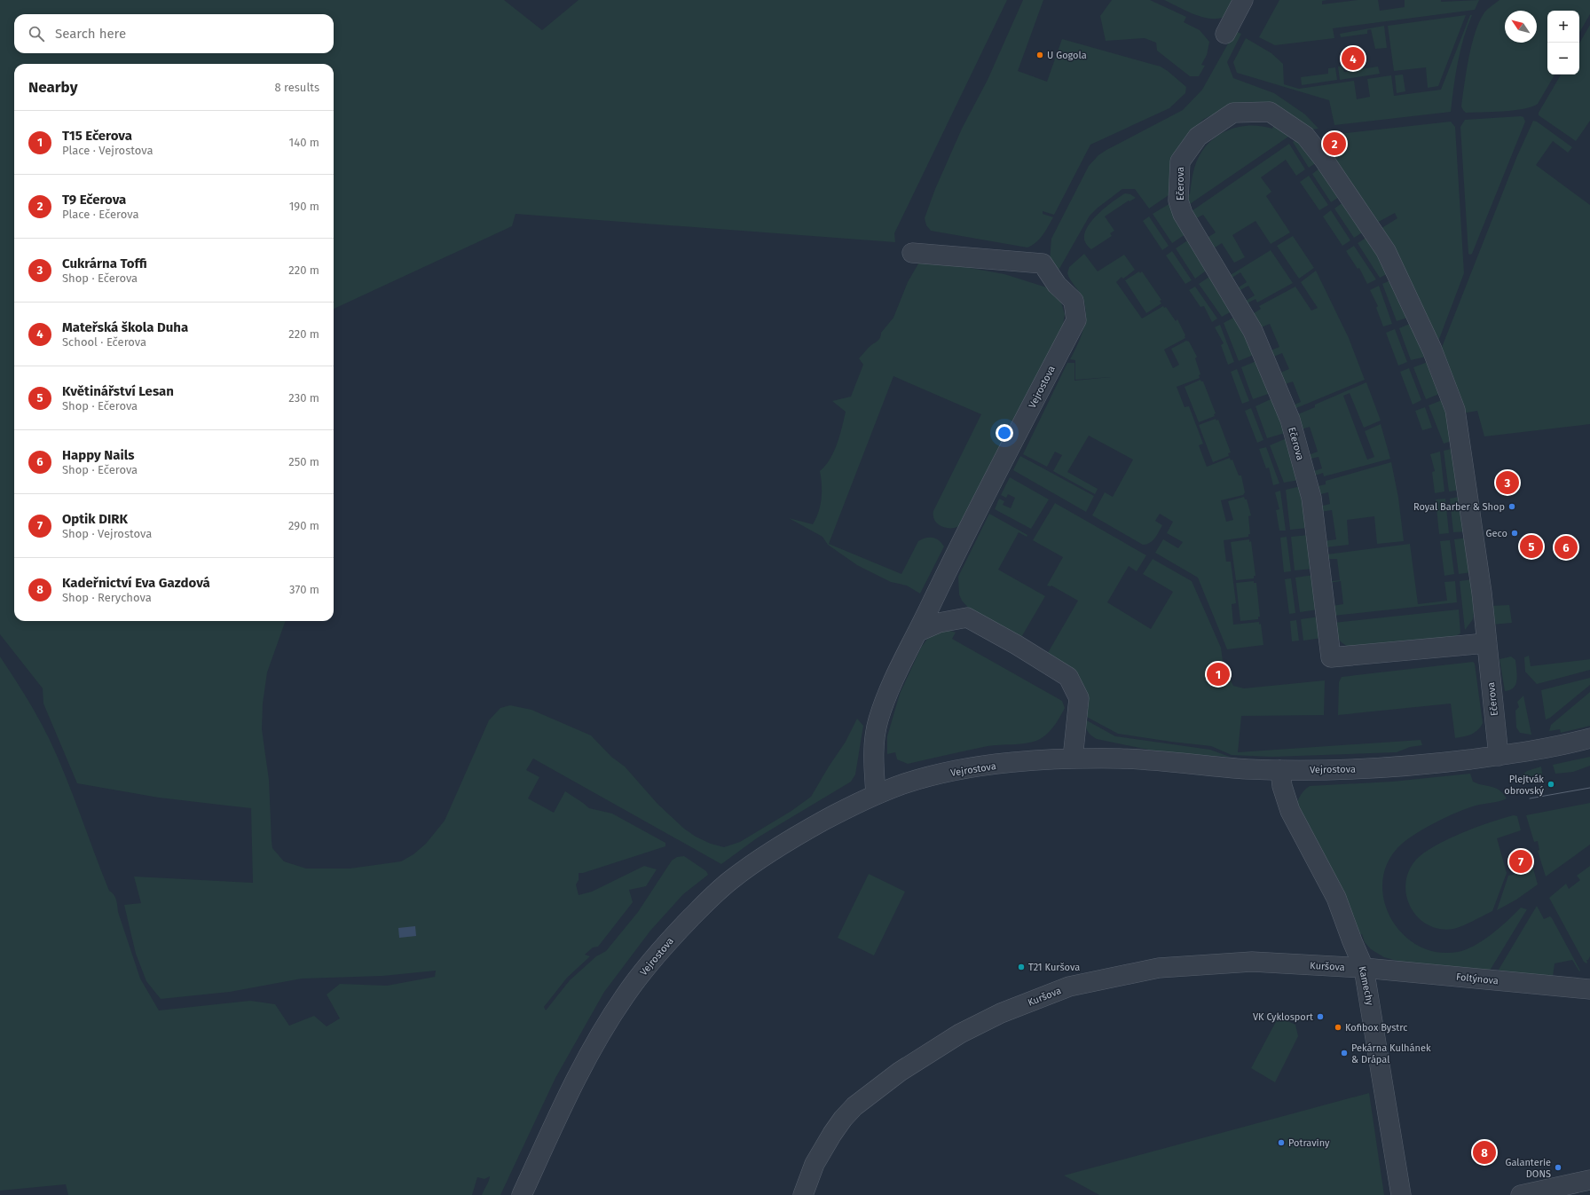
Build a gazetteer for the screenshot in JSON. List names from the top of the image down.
{
  "streets": {
    "street": [
      "Ečerova",
      "Vejrostova",
      "Kuršova",
      "Foltýnova",
      "Kamechy"
    ]
  },
  "crossings": [
    ["Ečerova", "Vejrostova"],
    ["Vejrostova", "Kamechy"],
    ["Kuršova", "Foltýnova"],
    ["Kuršova", "Kamechy"],
    ["Foltýnova", "Kamechy"]
  ],
  "places": [
    "U Gogola",
    "Royal Barber & Shop",
    "Geco",
    "Plejtvák obrovský",
    "T21 Kuršova",
    "VK Cyklosport",
    "Kofibox Bystrc",
    "Pekárna Kulhánek & Drápal",
    "Potraviny",
    "Galanterie DONS"
  ],
  "north": "top left",
  "page": {
    "map_buttons": ["+", "−"],
    "search": "Search here",
    "pins": [
      "4",
      "2",
      "3",
      "5",
      "6",
      "1",
      "7",
      "8"
    ],
    "heading": ["Nearby", "8 results"],
    "list": [
      {
        "mark": "1",
        "name": "T15 Ečerova",
        "note": "Place · Vejrostova",
        "value": "140 m"
      },
      {
        "mark": "2",
        "name": "T9 Ečerova",
        "note": "Place · Ečerova",
        "value": "190 m"
      },
      {
        "mark": "3",
        "name": "Cukrárna Toffi",
        "note": "Shop · Ečerova",
        "value": "220 m"
      },
      {
        "mark": "4",
        "name": "Mateřská škola Duha",
        "note": "School · Ečerova",
        "value": "220 m"
      },
      {
        "mark": "5",
        "name": "Květinářství Lesan",
        "note": "Shop · Ečerova",
        "value": "230 m"
      },
      {
        "mark": "6",
        "name": "Happy Nails",
        "note": "Shop · Ečerova",
        "value": "250 m"
      },
      {
        "mark": "7",
        "name": "Optik DIRK",
        "note": "Shop · Vejrostova",
        "value": "290 m"
      },
      {
        "mark": "8",
        "name": "Kadeřnictví Eva Gazdová",
        "note": "Shop · Rerychova",
        "value": "370 m"
      }
    ]
  }
}
